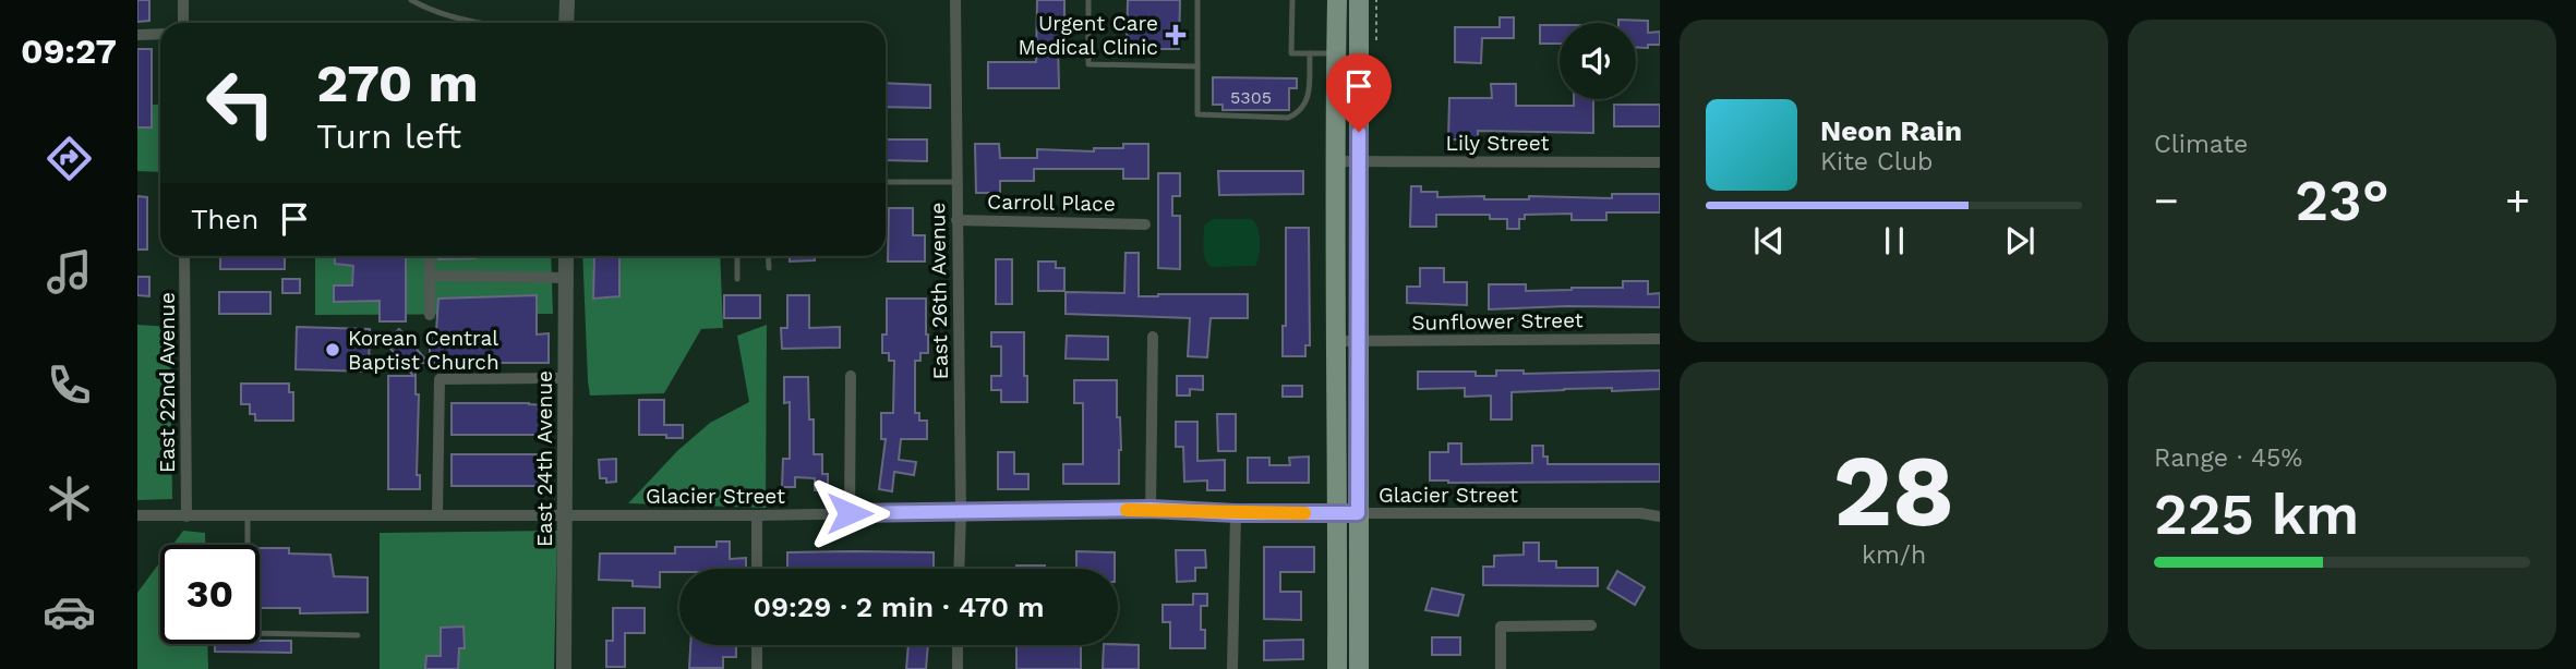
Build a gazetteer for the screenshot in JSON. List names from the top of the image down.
{
  "streets": {
    "street": [
      "Lily Street",
      "Carroll Place",
      "East 26th Avenue",
      "Sunflower Street",
      "East 22nd Avenue",
      "East 24th Avenue",
      "Glacier Street"
    ]
  },
  "crossings": [
    ["Carroll Place", "East 26th Avenue"],
    ["East 26th Avenue", "Glacier Street"],
    ["East 22nd Avenue", "Glacier Street"],
    ["East 24th Avenue", "Glacier Street"]
  ],
  "places": {
    "health": ["Urgent Care Medical Clinic"],
    "other": ["Korean Central Baptist Church"]
  },
  "house_numbers": ["5305"],
  "page": {
    "tabs": "09:27",
    "tile": [
      "Climate",
      ["28", "km/h"],
      ["Range · 45%", "225 km"]
    ],
    "turn": ["270 m", "Turn left"],
    "song": ["Neon Rain", "Kite Club"],
    "heat": ["−", "23°", "+"],
    "then": "Then",
    "limit": "30",
    "trip": "09:29 · 2 min · 470 m"
  }
}
